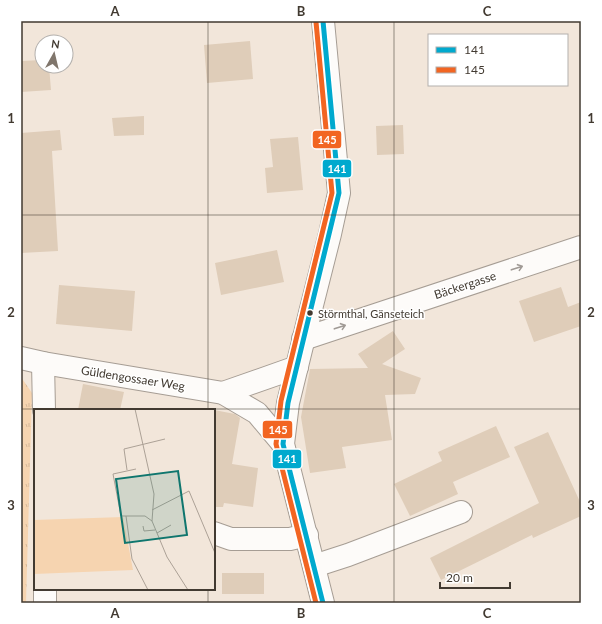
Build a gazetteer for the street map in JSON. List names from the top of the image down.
{
  "streets": {
    "street": ["Bäckergasse", "Güldengossaer Weg"]
  },
  "one_way": ["Bäckergasse"],
  "places": ["Störmthal, Gänseteich"],
  "lines": ["transit line 141", "transit line 145"],
  "legend": ["141", "145"],
  "scale_bar": "20 m",
  "north": "top",
  "grid": {
    "columns": ["A", "B", "C"],
    "rows": ["1", "2", "3"]
  }
}
